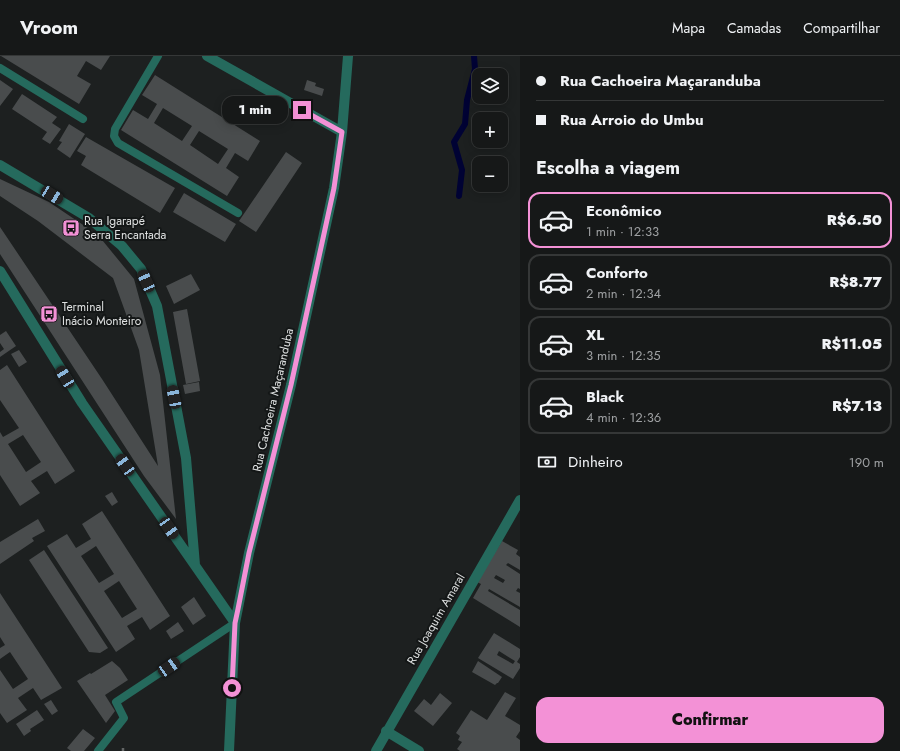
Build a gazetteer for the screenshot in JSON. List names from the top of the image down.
{
  "streets": {
    "street": ["Rua Cachoeira Maçaranduba", "Rua Joaquim Amaral"]
  },
  "places": {
    "bus stop": ["Rua Igarapé Serra Encantada", "Terminal Inácio Monteiro"]
  },
  "page": {
    "header": "Vroom",
    "nav": ["Mapa", "Camadas", "Compartilhar"],
    "banner": ["Rua Cachoeira Maçaranduba", "Rua Arroio do Umbu"],
    "map_buttons": ["+", "−"],
    "bubble": "1 min",
    "heading": "Escolha a viagem",
    "list": [
      {
        "name": "Econômico",
        "note": "1 min · 12:33",
        "value": "R$6.50"
      },
      {
        "name": "Conforto",
        "note": "2 min · 12:34",
        "value": "R$8.77"
      },
      {
        "name": "XL",
        "note": "3 min · 12:35",
        "value": "R$11.05"
      },
      {
        "name": "Black",
        "note": "4 min · 12:36",
        "value": "R$7.13"
      }
    ],
    "pay": ["Dinheiro", "190 m"],
    "buttons": "Confirmar"
  }
}
